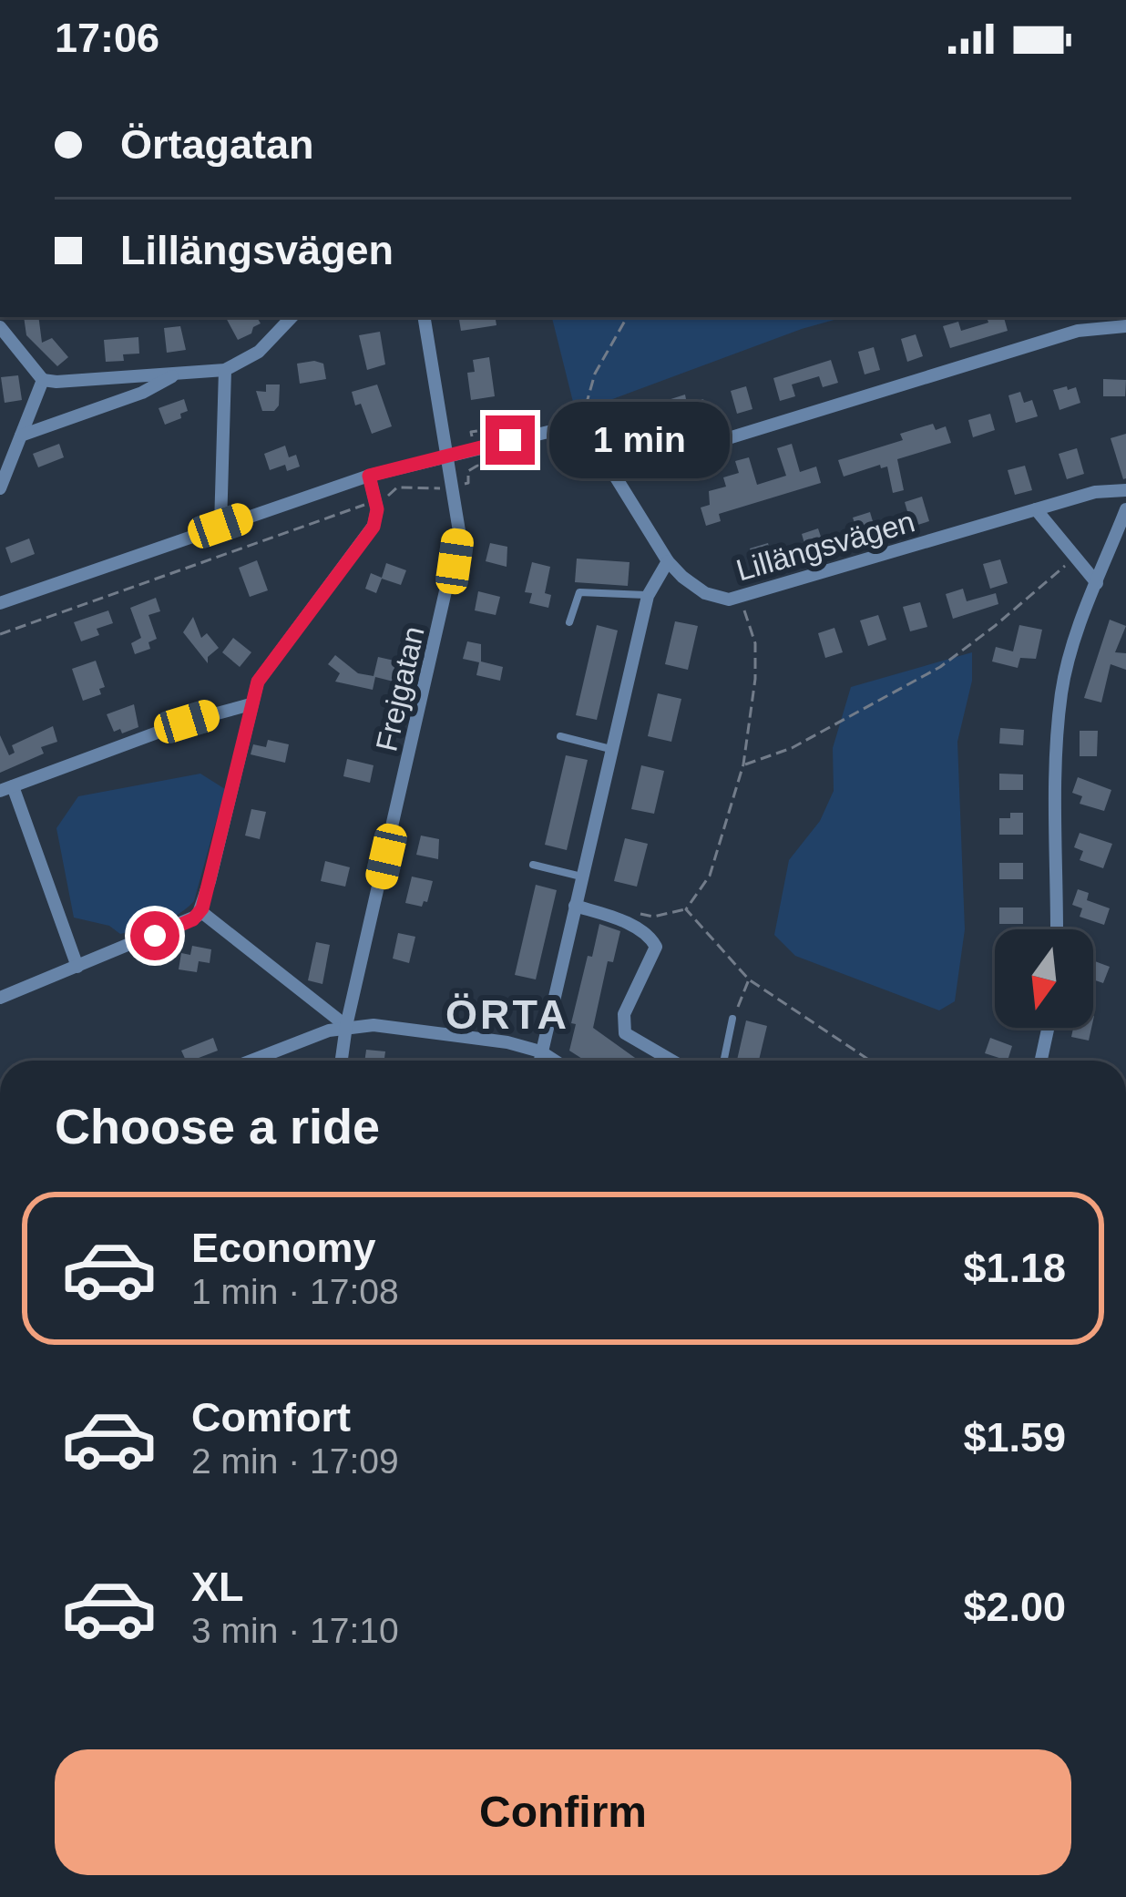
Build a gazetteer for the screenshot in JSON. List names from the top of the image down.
{
  "streets": {
    "street": ["Lillängsvägen", "Frejgatan"]
  },
  "districts": ["ÖRTA"],
  "north": "bottom",
  "page": {
    "status": "17:06",
    "banner": ["Örtagatan", "Lillängsvägen"],
    "bubble": "1 min",
    "heading": "Choose a ride",
    "list": [
      {
        "name": "Economy",
        "note": "1 min · 17:08",
        "value": "$1.18"
      },
      {
        "name": "Comfort",
        "note": "2 min · 17:09",
        "value": "$1.59"
      },
      {
        "name": "XL",
        "note": "3 min · 17:10",
        "value": "$2.00"
      }
    ],
    "buttons": "Confirm"
  }
}
